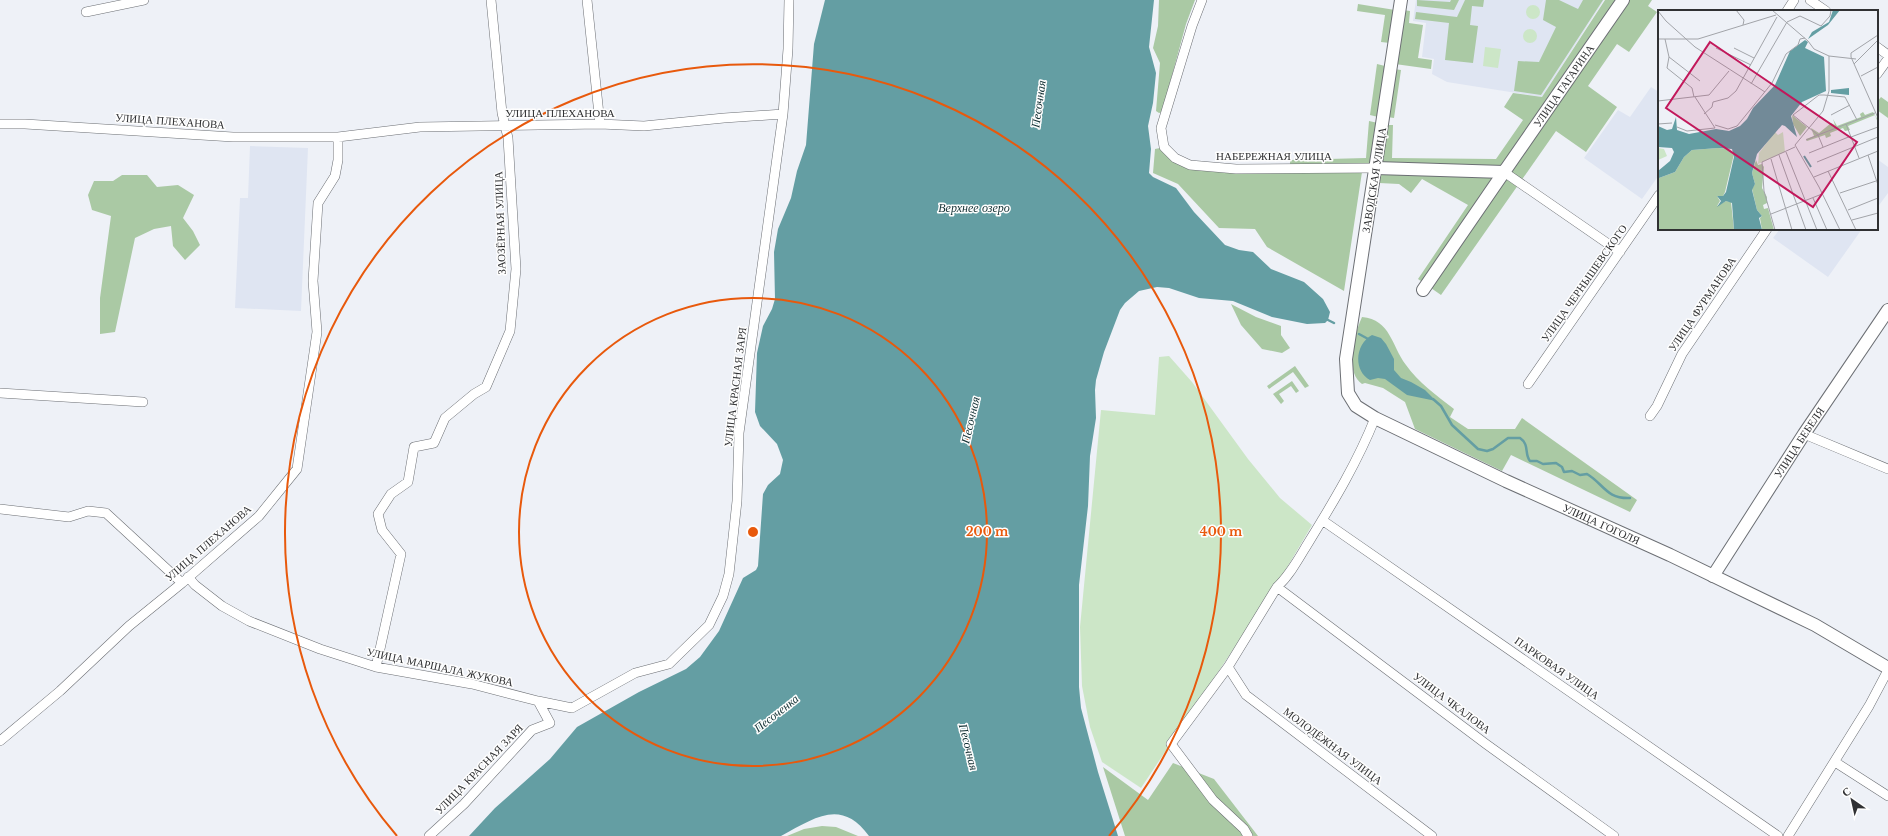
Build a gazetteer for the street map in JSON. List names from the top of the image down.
{
  "streets": {
    "main road": [
      "УЛИЦА ГАГАРИНА",
      "ЗАВОДСКАЯ УЛИЦА",
      "УЛИЦА БЕБЕЛЯ",
      "УЛИЦА ГОГОЛЯ"
    ],
    "street": [
      "УЛИЦА ПЛЕХАНОВА",
      "НАБЕРЕЖНАЯ УЛИЦА",
      "ЗАОЗЁРНАЯ УЛИЦА",
      "УЛИЦА ЧЕРНЫШЕВСКОГО",
      "УЛИЦА ФУРМАНОВА",
      "УЛИЦА КРАСНАЯ ЗАРЯ",
      "УЛИЦА МАРШАЛА ЖУКОВА",
      "ПАРКОВАЯ УЛИЦА",
      "УЛИЦА ЧКАЛОВА",
      "МОЛОДЁЖНАЯ УЛИЦА"
    ]
  },
  "crossings": [
    ["УЛИЦА ПЛЕХАНОВА", "ЗАОЗЁРНАЯ УЛИЦА"],
    ["УЛИЦА ПЛЕХАНОВА", "УЛИЦА КРАСНАЯ ЗАРЯ"],
    ["УЛИЦА ПЛЕХАНОВА", "УЛИЦА МАРШАЛА ЖУКОВА"],
    ["НАБЕРЕЖНАЯ УЛИЦА", "ЗАВОДСКАЯ УЛИЦА"],
    ["ЗАВОДСКАЯ УЛИЦА", "УЛИЦА ГОГОЛЯ"],
    ["ЗАОЗЁРНАЯ УЛИЦА", "УЛИЦА МАРШАЛА ЖУКОВА"],
    ["УЛИЦА КРАСНАЯ ЗАРЯ", "УЛИЦА МАРШАЛА ЖУКОВА"],
    ["УЛИЦА БЕБЕЛЯ", "УЛИЦА ГОГОЛЯ"]
  ],
  "water": ["Песочная", "Верхнее озеро", "Песоченка"],
  "north": "top left",
  "rings": ["200 m", "400 m"]
}
